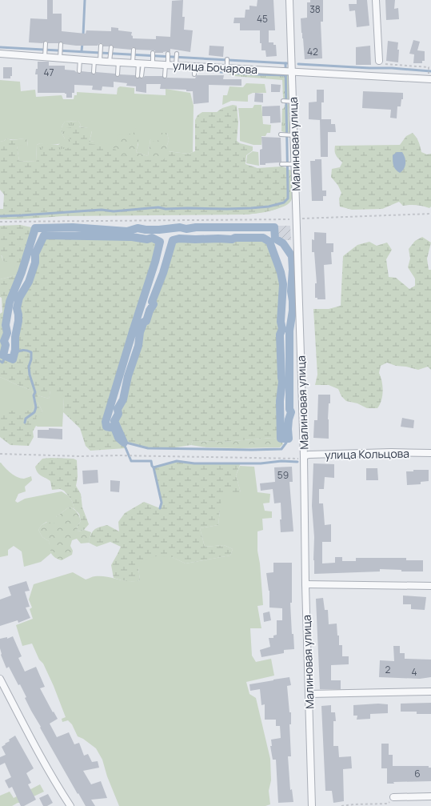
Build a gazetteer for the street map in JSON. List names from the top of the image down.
{
  "streets": {
    "street": ["улица Бочарова", "Малиновая улица", "улица Кольцова"]
  },
  "crossings": [
    ["улица Бочарова", "Малиновая улица"],
    ["Малиновая улица", "улица Кольцова"]
  ],
  "house_numbers": [
    "38",
    "45",
    "42",
    "47",
    "59",
    "2",
    "4",
    "6"
  ]
}
